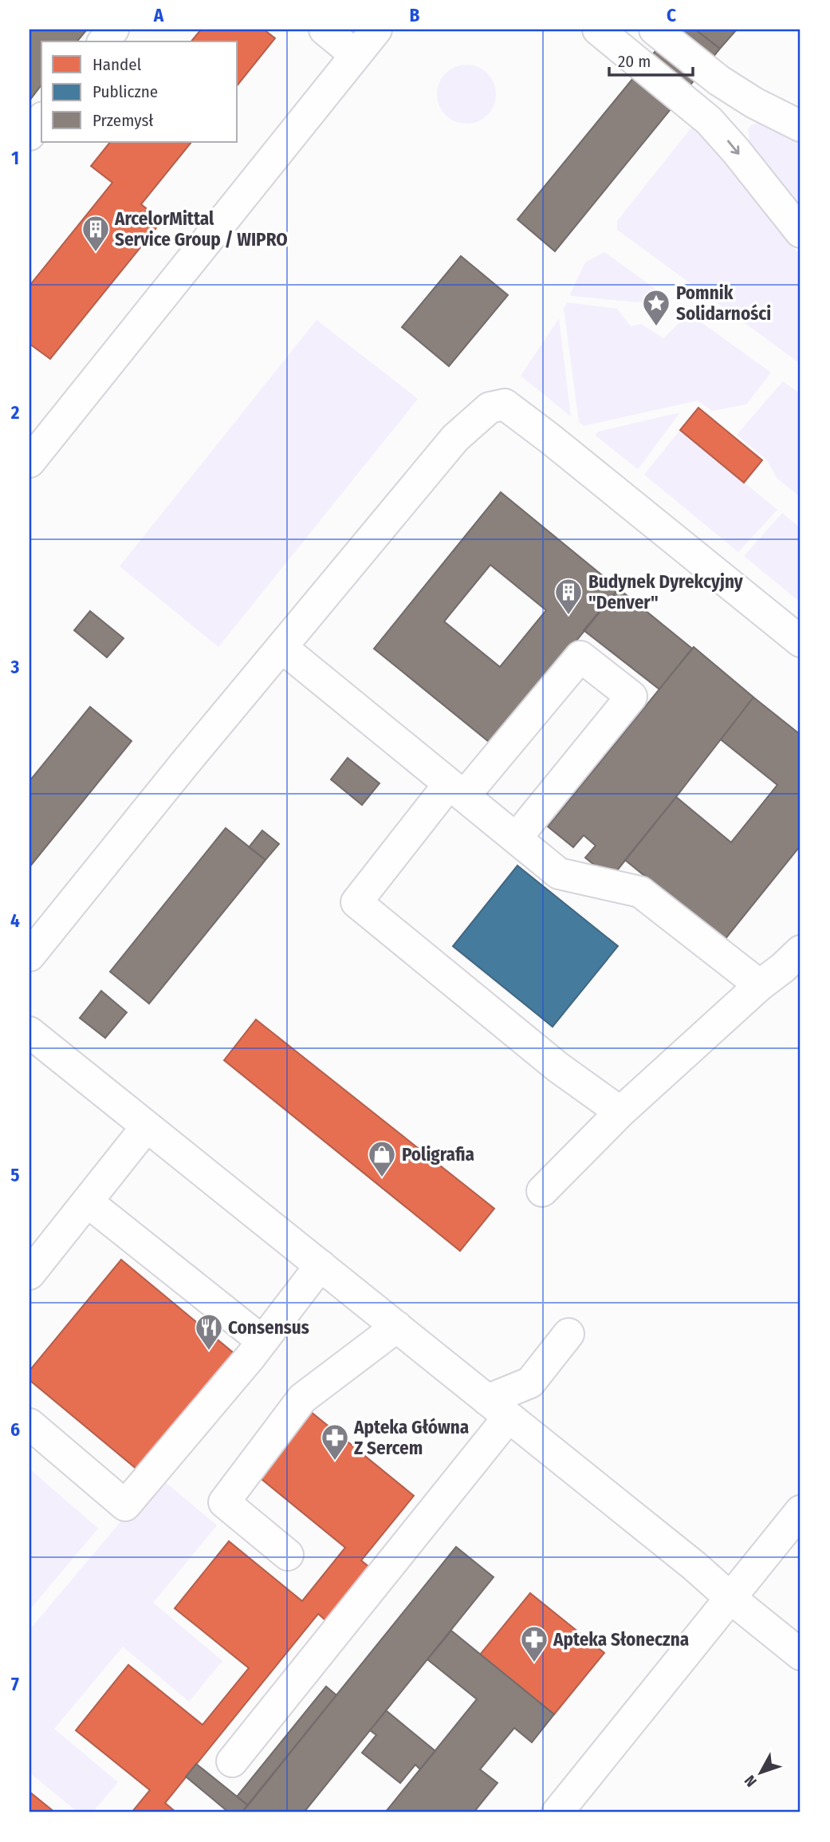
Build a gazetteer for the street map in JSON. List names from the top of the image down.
{
  "places": {
    "building": ["ArcelorMittal Service Group / WIPRO", "Budynek Dyrekcyjny \"Denver\""],
    "place": ["Pomnik Solidarności"],
    "shop": ["Poligrafia"],
    "restaurant": ["Consensus"],
    "pharmacy": ["Apteka Główna Z Sercem", "Apteka Słoneczna"]
  },
  "legend": ["Handel", "Publiczne", "Przemysł"],
  "scale_bar": "20 m",
  "north": "bottom left",
  "grid": {
    "columns": ["A", "B", "C"],
    "rows": [
      "1",
      "2",
      "3",
      "4",
      "5",
      "6",
      "7"
    ]
  }
}
